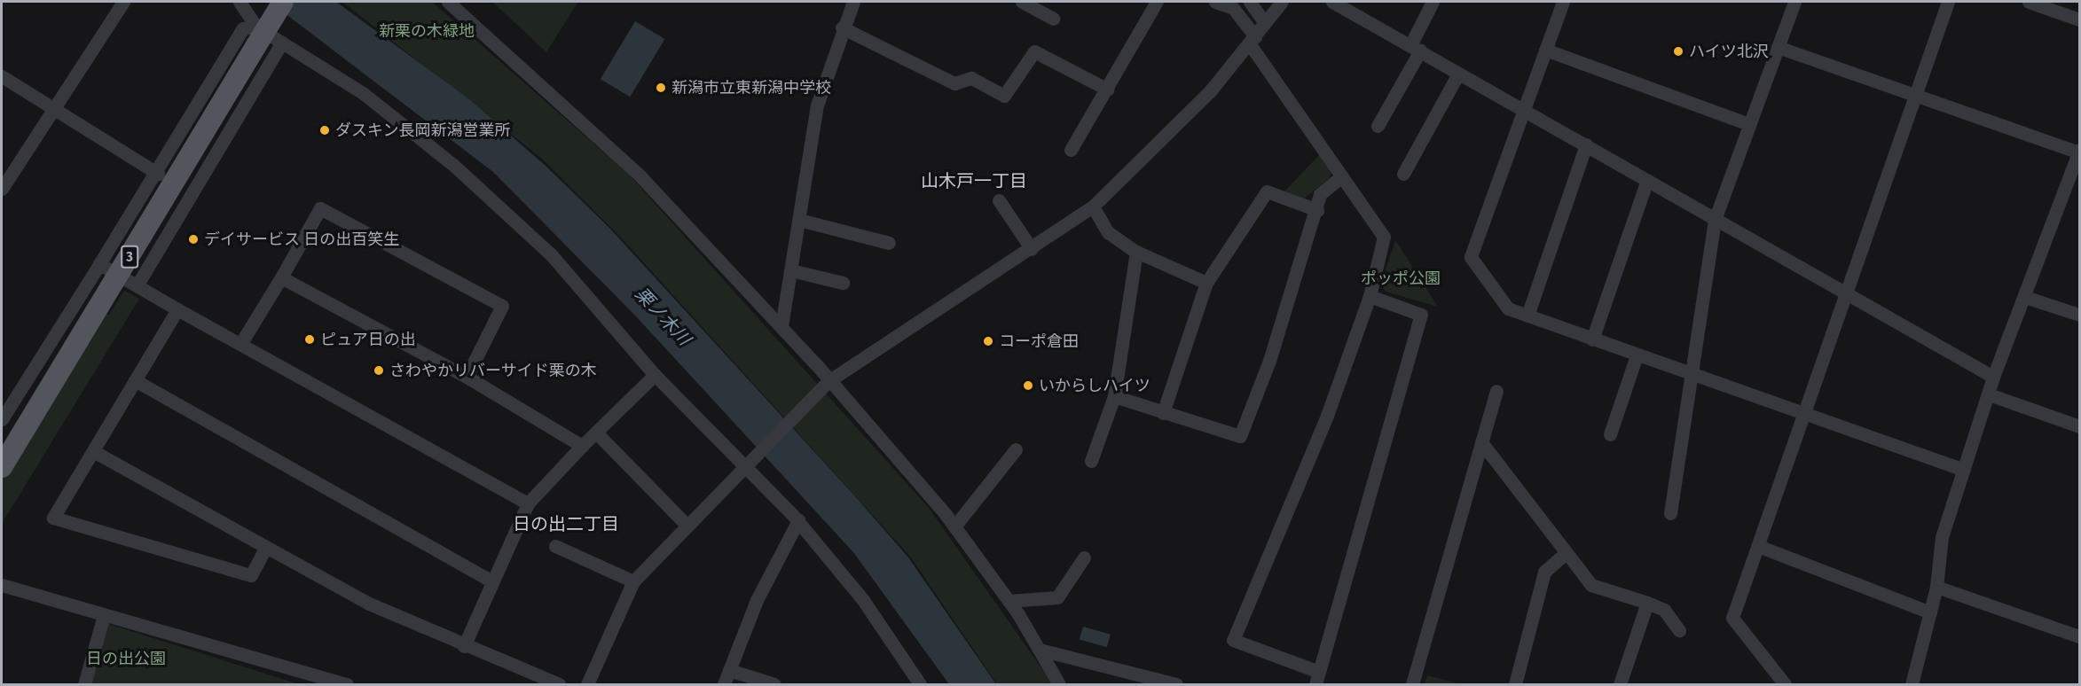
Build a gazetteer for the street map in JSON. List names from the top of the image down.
{
  "streets": {
    "main road": ["3"]
  },
  "districts": ["山木戸一丁目", "日の出二丁目"],
  "water": ["栗ノ木川"],
  "parks": ["新栗の木緑地", "ポッポ公園", "日の出公園"],
  "places": [
    "ハイツ北沢",
    "新潟市立東新潟中学校",
    "ダスキン長岡新潟営業所",
    "デイサービス 日の出百笑生",
    "ピュア日の出",
    "コーポ倉田",
    "さわやかリバーサイド栗の木",
    "いからしハイツ"
  ]
}
